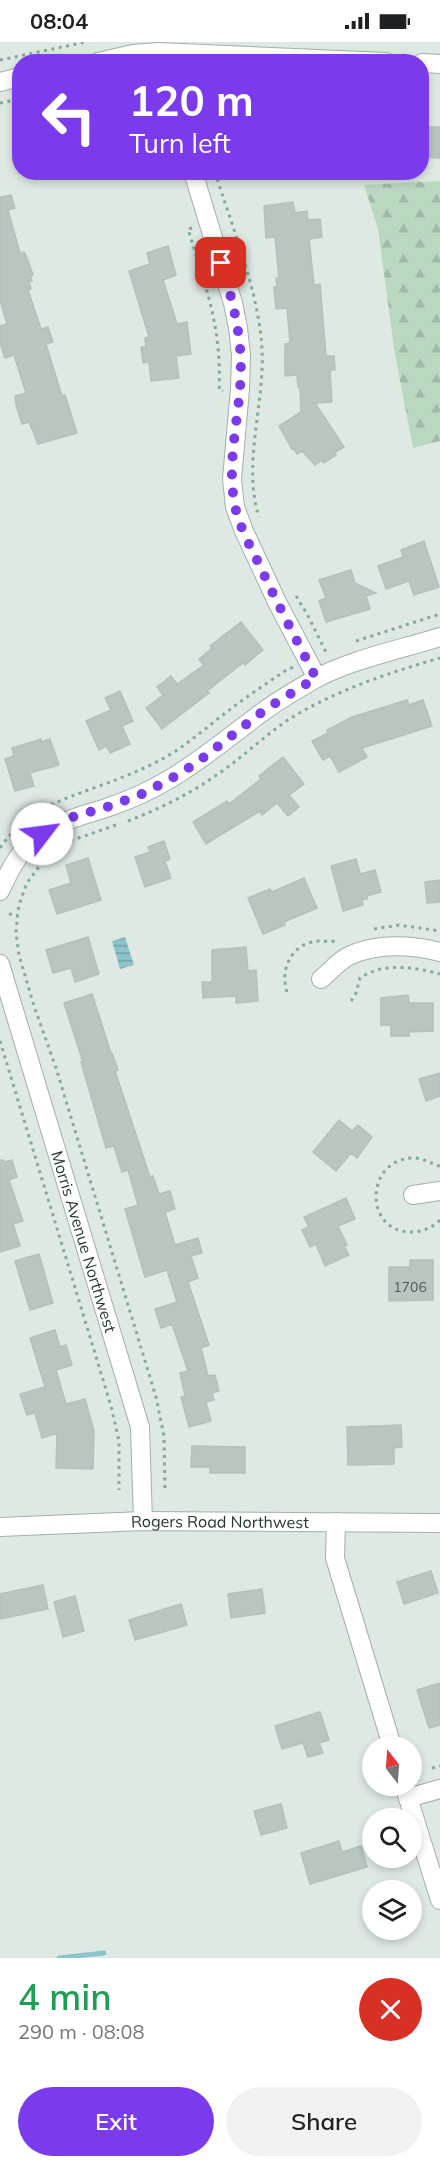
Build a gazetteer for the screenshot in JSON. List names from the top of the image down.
{
  "streets": {
    "street": ["Morris Avenue Northwest", "Rogers Road Northwest"]
  },
  "crossings": [
    ["Morris Avenue Northwest", "Rogers Road Northwest"]
  ],
  "house_numbers": ["1706"],
  "north": "top",
  "page": {
    "status": "08:04",
    "turn": ["120 m", "Turn left"],
    "heading": ["4 min", "290 m · 08:08"],
    "buttons": ["Exit", "Share"]
  }
}
